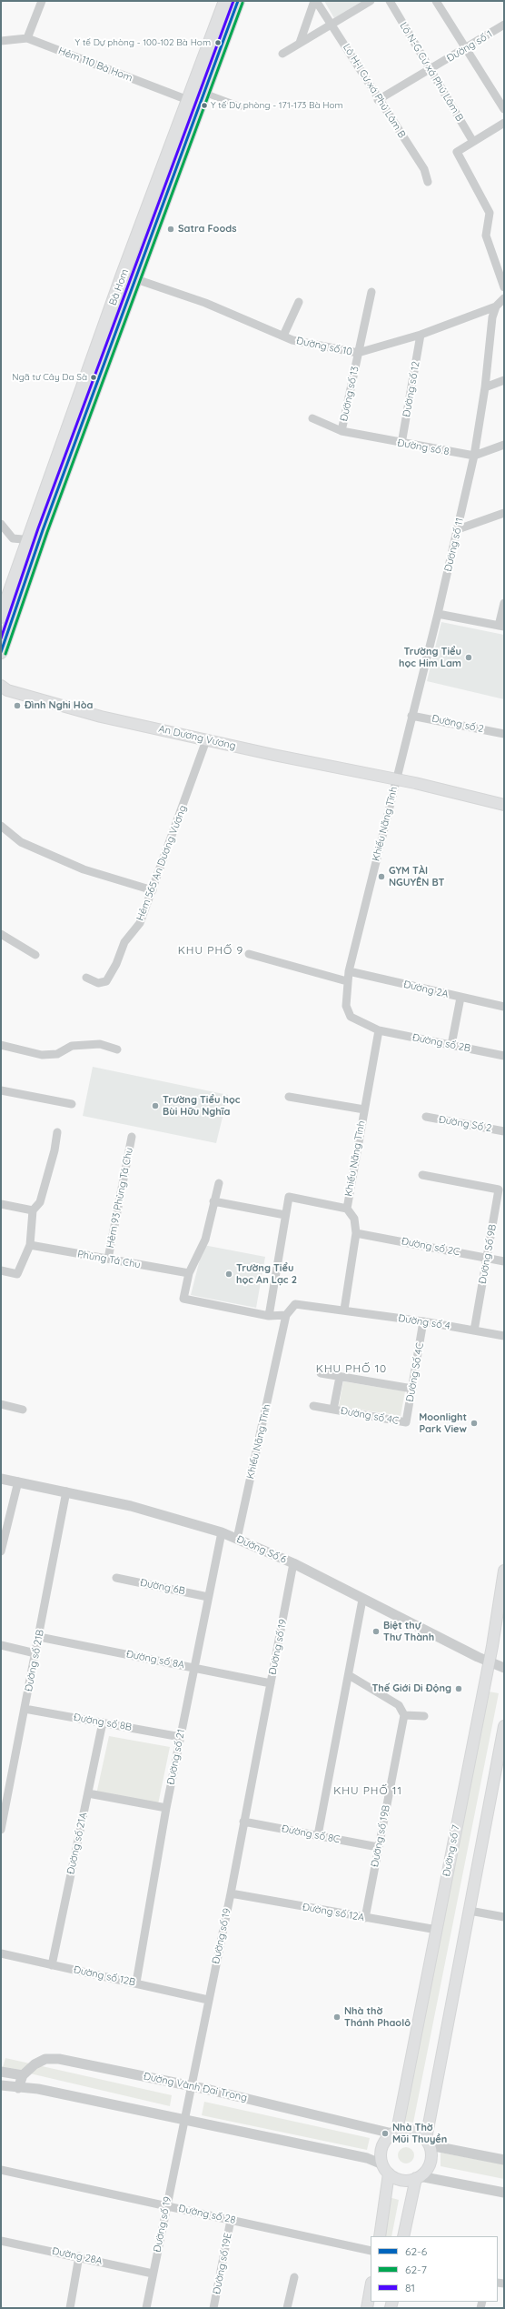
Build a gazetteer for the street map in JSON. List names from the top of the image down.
{
  "streets": {
    "main road": ["Bà Hom", "An Dương Vương", "Đường số 7"],
    "street": [
      "Đường số 1",
      "Hẻm 110 Bà Hom",
      "Lô N-G Cư xá Phú Lâm B",
      "Lô H-I Cư xá Phú Lâm B",
      "Đường số 10",
      "Đường số 12",
      "Đường số 13",
      "Đường số 8",
      "Đường số 11",
      "Đường số 2",
      "Khiếu Năng Tĩnh",
      "Hẻm 565 An Dương Vương",
      "Đường 2A",
      "Đường số 2B",
      "Đường Số 2",
      "Hẻm 93 Phùng Tá Chu",
      "Đường số 2C",
      "Đường Số 9B",
      "Phùng Tá Chu",
      "Đường số 4",
      "Đường Số 4C",
      "Đường số 4C",
      "Đường Số 6",
      "Đường 6B",
      "Đường số 19",
      "Đường số 8A",
      "Đường số 21B",
      "Đường số 8B",
      "Đường số 21",
      "Đường số 8C",
      "Đường số 19B",
      "Đường số 21A",
      "Đường số 12A",
      "Đường số 12B",
      "Đường Vành Đai Trong",
      "Đường số 28",
      "Đường 28A",
      "Đường số 19E"
    ]
  },
  "crossings": [
    ["Đường số 1", "Lô N-G Cư xá Phú Lâm B"],
    ["Đường số 1", "Lô H-I Cư xá Phú Lâm B"],
    ["Hẻm 110 Bà Hom", "Bà Hom"],
    ["Bà Hom", "Đường số 10"],
    ["Đường số 10", "Đường số 12"],
    ["Đường số 10", "Đường số 13"],
    ["Đường số 10", "Đường số 11"],
    ["Đường số 12", "Đường số 8"],
    ["Đường số 13", "Đường số 8"],
    ["Đường số 8", "Đường số 11"],
    ["Đường số 11", "Đường số 2"],
    ["Đường số 11", "An Dương Vương"],
    ["Đường số 11", "Khiếu Năng Tĩnh"],
    ["An Dương Vương", "Khiếu Năng Tĩnh"],
    ["An Dương Vương", "Hẻm 565 An Dương Vương"],
    ["Khiếu Năng Tĩnh", "Đường 2A"],
    ["Khiếu Năng Tĩnh", "Đường số 2B"],
    ["Khiếu Năng Tĩnh", "Đường số 2C"],
    ["Khiếu Năng Tĩnh", "Đường số 4"],
    ["Khiếu Năng Tĩnh", "Đường Số 6"],
    ["Hẻm 93 Phùng Tá Chu", "Phùng Tá Chu"],
    ["Đường số 2C", "Đường Số 9B"],
    ["Đường Số 9B", "Đường số 4"],
    ["Đường số 4", "Đường Số 4C"],
    ["Đường Số 4C", "Đường số 4C"],
    ["Đường Số 6", "Đường số 19"],
    ["Đường Số 6", "Đường số 21B"],
    ["Đường Số 6", "Đường số 21"],
    ["Đường Số 6", "Đường số 7"],
    ["Đường 6B", "Đường số 21"],
    ["Đường số 19", "Đường số 8A"],
    ["Đường số 19", "Đường số 8C"],
    ["Đường số 19", "Đường số 12A"],
    ["Đường số 19", "Đường số 12B"],
    ["Đường số 19", "Đường Vành Đai Trong"],
    ["Đường số 19", "Đường số 28"],
    ["Đường số 19", "Đường 28A"],
    ["Đường số 8A", "Đường số 21B"],
    ["Đường số 8A", "Đường số 21"],
    ["Đường số 21B", "Đường số 8B"],
    ["Đường số 8B", "Đường số 21"],
    ["Đường số 8B", "Đường số 21A"],
    ["Đường số 21", "Đường số 12B"],
    ["Đường số 8C", "Đường số 19B"],
    ["Đường số 19B", "Đường số 12A"],
    ["Đường số 21A", "Đường số 12B"],
    ["Đường số 7", "Đường số 12A"],
    ["Đường số 7", "Đường Vành Đai Trong"],
    ["Đường số 28", "Đường số 19E"]
  ],
  "districts": ["KHU PHỐ 9", "KHU PHỐ 10", "KHU PHỐ 11"],
  "places": [
    "Y tế Dự phòng - 100-102 Bà Hom",
    "Y tế Dự phòng - 171-173 Bà Hom",
    "Satra Foods",
    "Ngã tư Cây Da Sà",
    "Trường Tiểu học Him Lam",
    "Đình Nghi Hòa",
    "GYM TÀI NGUYÊN BT",
    "Trường Tiểu học Bùi Hữu Nghĩa",
    "Trường Tiểu học An Lạc 2",
    "Moonlight Park View",
    "Biệt thự Thư Thành",
    "Thế Giới Di Động",
    "Nhà thờ Thánh Phaolô",
    "Nhà Thờ Mũi Thuyền"
  ],
  "lines": ["transit line 62-6", "transit line 81", "transit line 62-7"],
  "legend": ["62-6", "62-7", "81"]
}
